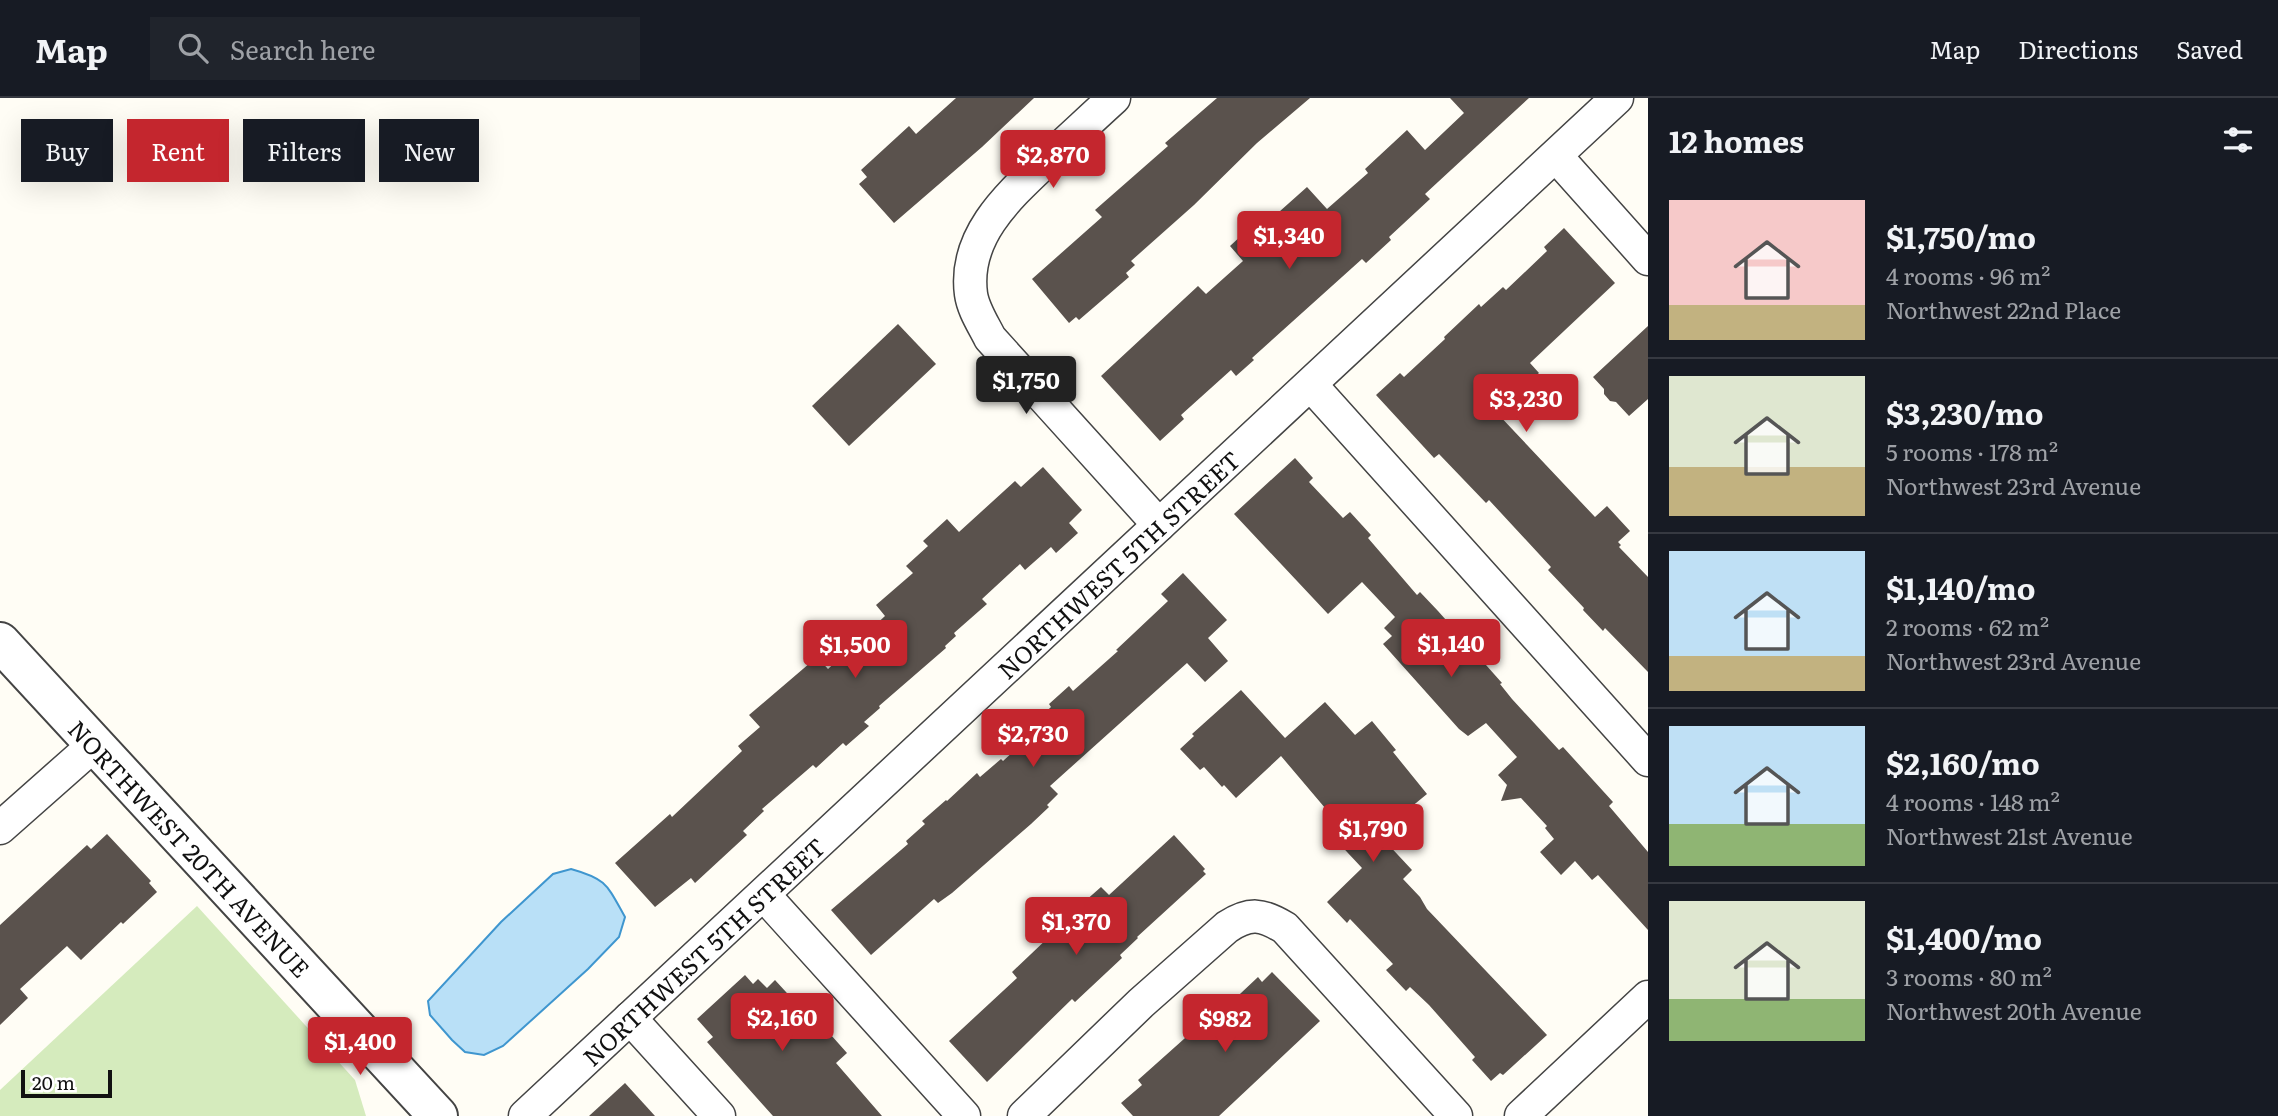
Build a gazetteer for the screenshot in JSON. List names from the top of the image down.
{
  "streets": {
    "street": ["NORTHWEST 5TH STREET", "NORTHWEST 20TH AVENUE"]
  },
  "scale_bar": "20 m",
  "page": {
    "header": "Map",
    "search": "Search here",
    "nav": ["Map", "Directions", "Saved"],
    "heading": "12 homes",
    "chip": [
      "Buy",
      "Rent",
      "Filters",
      "New"
    ],
    "price": [
      "$2,870",
      "$1,340",
      "$1,750",
      "$3,230",
      "$1,140",
      "$1,500",
      "$2,730",
      "$1,790",
      "$1,370",
      "$2,160",
      "$982",
      "$1,400"
    ],
    "list": [
      {
        "name": "$1,750/mo",
        "note": "4 rooms · 96 m² · Northwest 22nd Place"
      },
      {
        "name": "$3,230/mo",
        "note": "5 rooms · 178 m² · Northwest 23rd Avenue"
      },
      {
        "name": "$1,140/mo",
        "note": "2 rooms · 62 m² · Northwest 23rd Avenue"
      },
      {
        "name": "$2,160/mo",
        "note": "4 rooms · 148 m² · Northwest 21st Avenue"
      },
      {
        "name": "$1,400/mo",
        "note": "3 rooms · 80 m² · Northwest 20th Avenue"
      }
    ],
    "scale": "20 m"
  }
}
